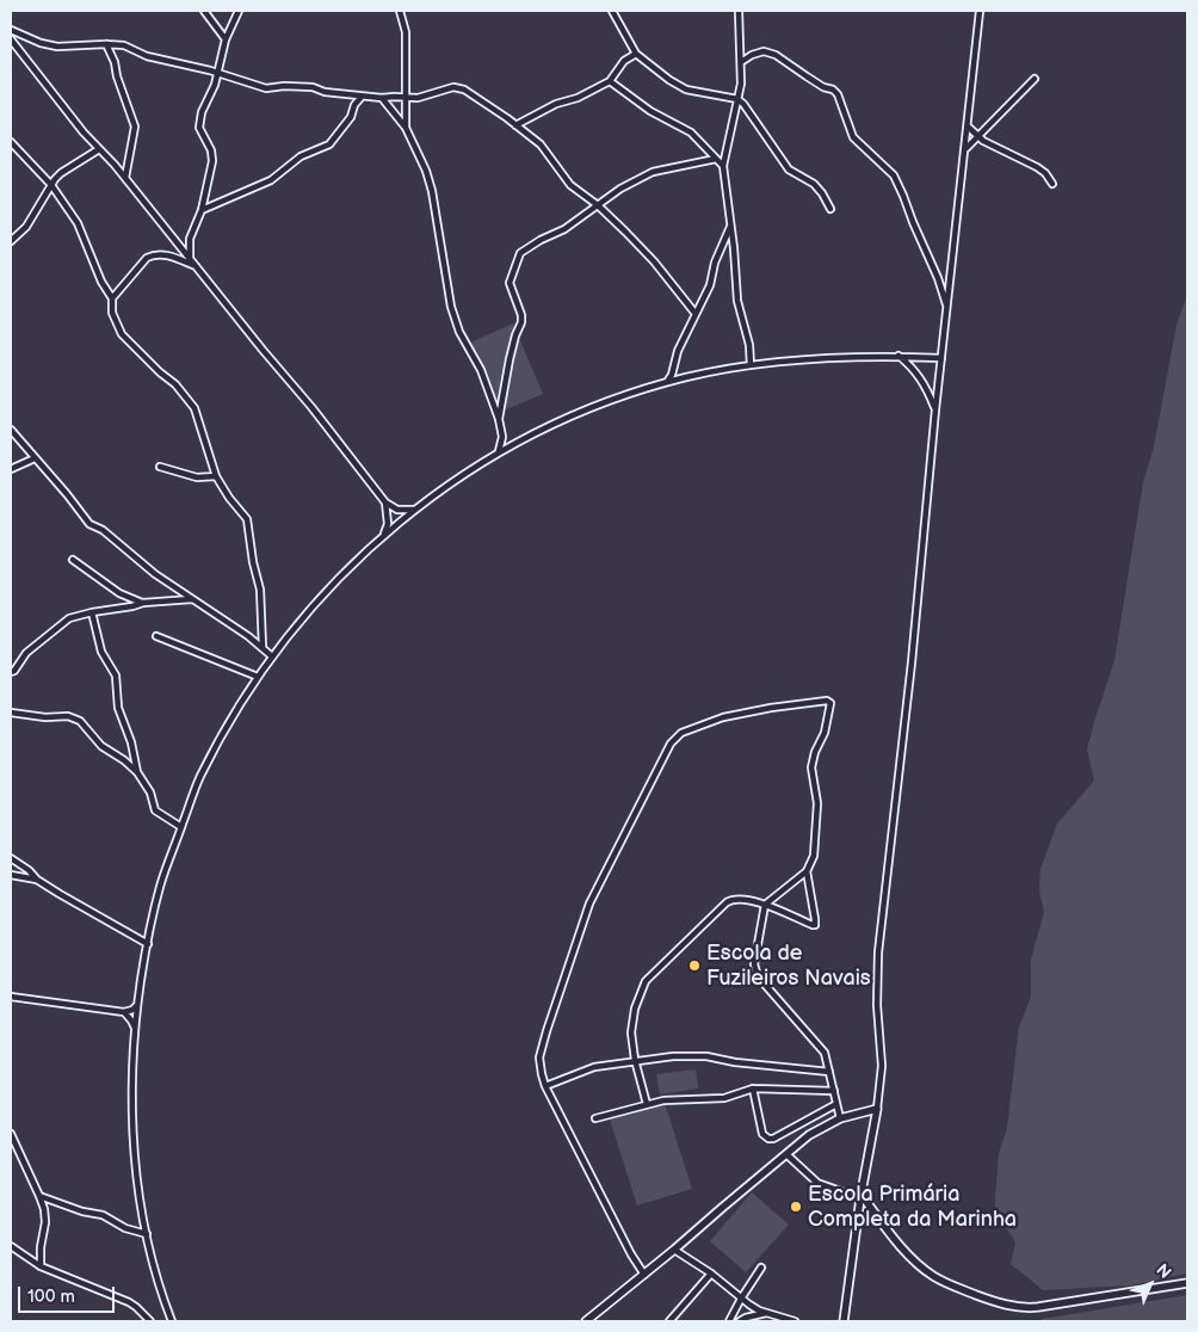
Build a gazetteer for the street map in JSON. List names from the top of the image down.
{
  "places": ["Escola de Fuzileiros Navais", "Escola Primária Completa da Marinha"],
  "scale_bar": "100 m",
  "north": "top right"
}
